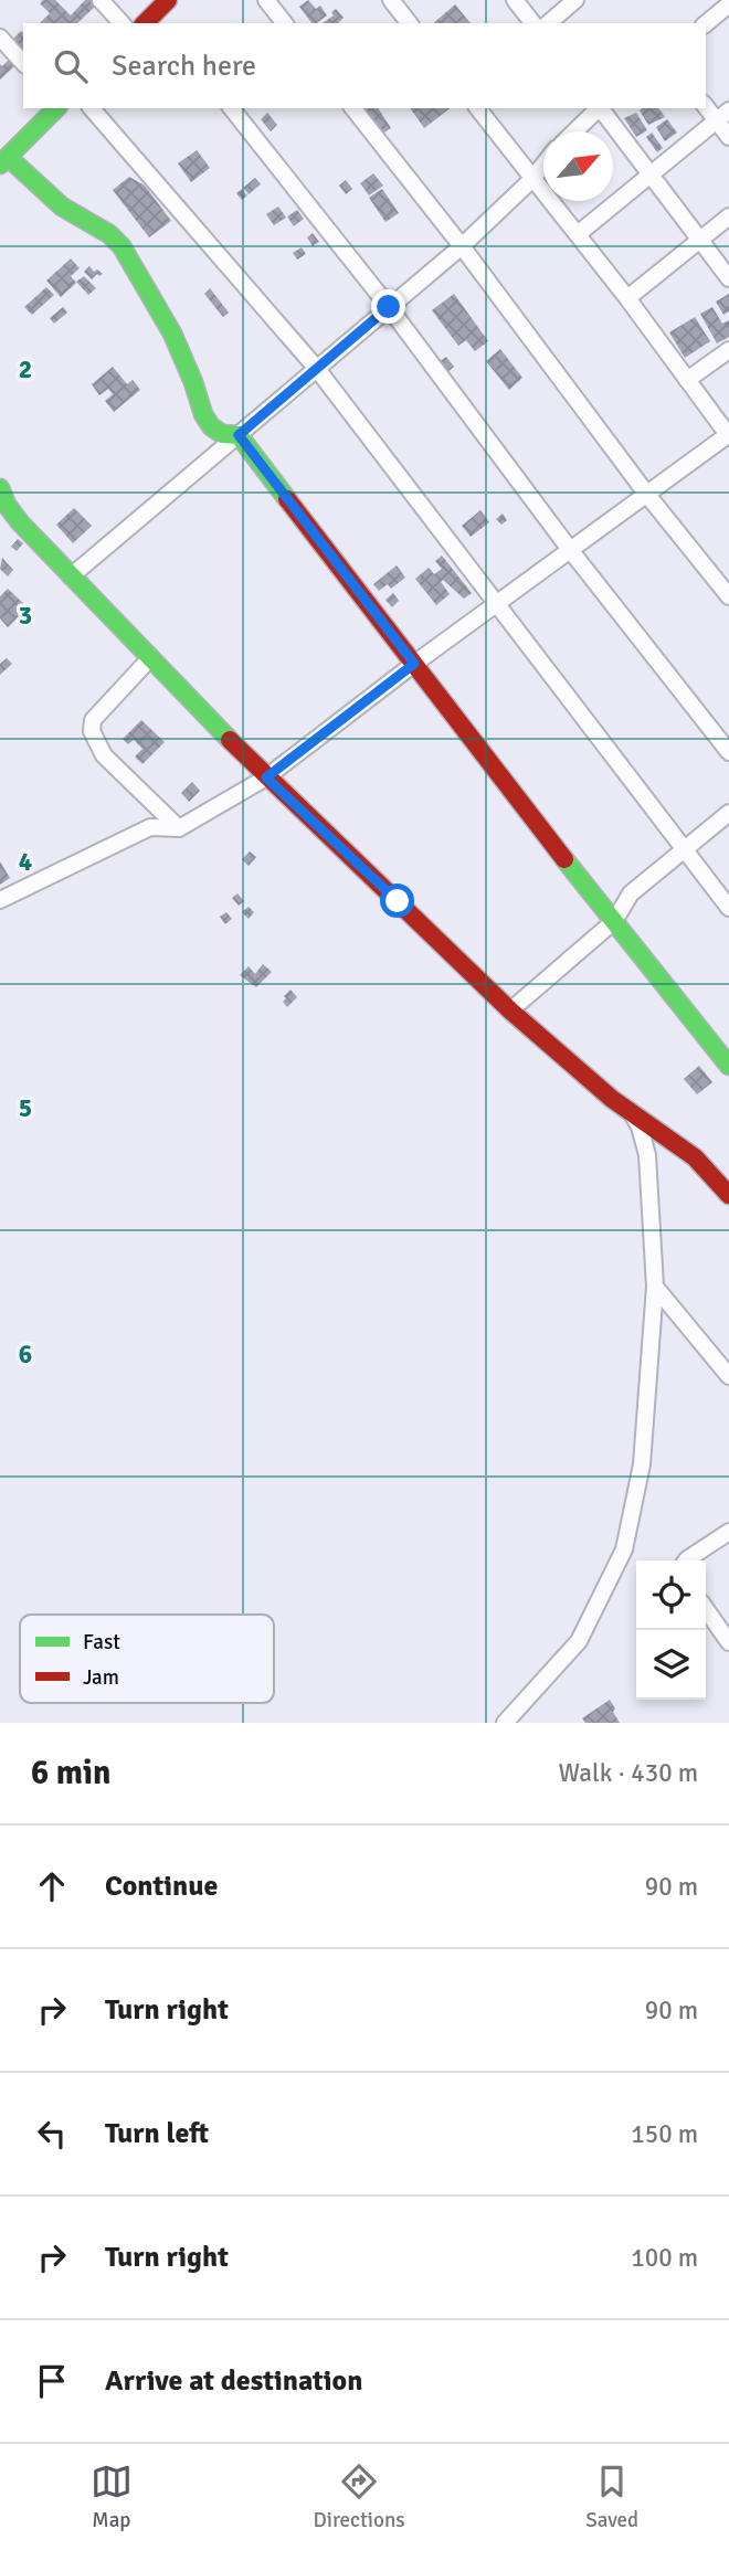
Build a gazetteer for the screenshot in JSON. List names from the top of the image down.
{
  "legend": ["Fast", "Jam"],
  "north": "top right",
  "page": {
    "search": "Search here",
    "heading": ["6 min", "Walk · 430 m"],
    "list": [
      ["Continue", "90 m"],
      ["Turn right", "90 m"],
      ["Turn left", "150 m"],
      ["Turn right", "100 m"],
      "Arrive at destination"
    ],
    "nav": ["Map", "Directions", "Saved"]
  },
  "grid": {
    "rows": [
      "2",
      "3",
      "4",
      "5",
      "6"
    ]
  }
}
